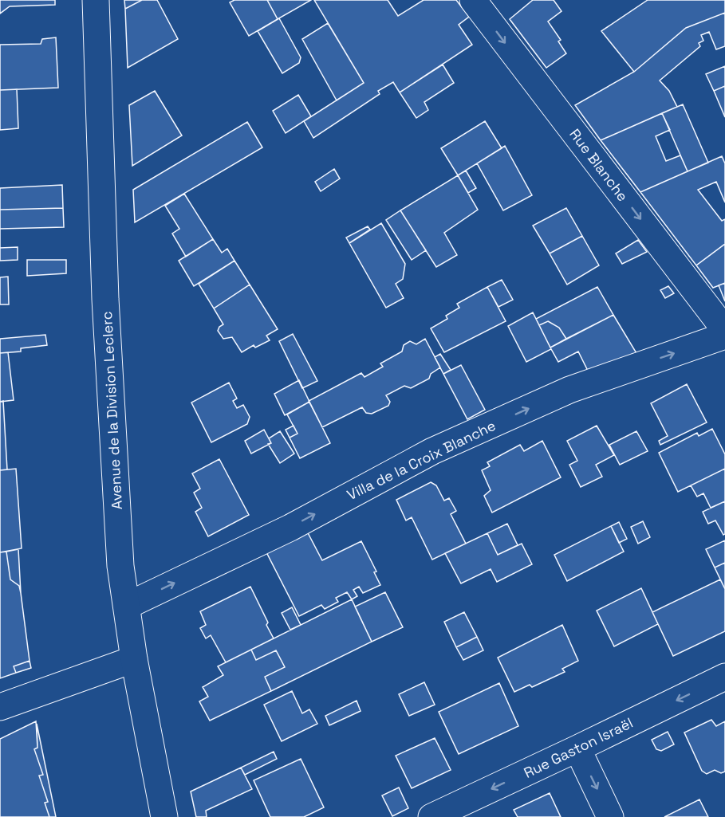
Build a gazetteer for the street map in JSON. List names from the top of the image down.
{
  "streets": {
    "street": [
      "Rue Blanche",
      "Avenue de la Division Leclerc",
      "Villa de la Croix Blanche",
      "Rue Gaston Israël"
    ]
  },
  "crossings": [
    ["Avenue de la Division Leclerc", "Villa de la Croix Blanche"]
  ],
  "one_way": ["Rue Blanche", "Villa de la Croix Blanche", "Rue Gaston Israël"]
}
